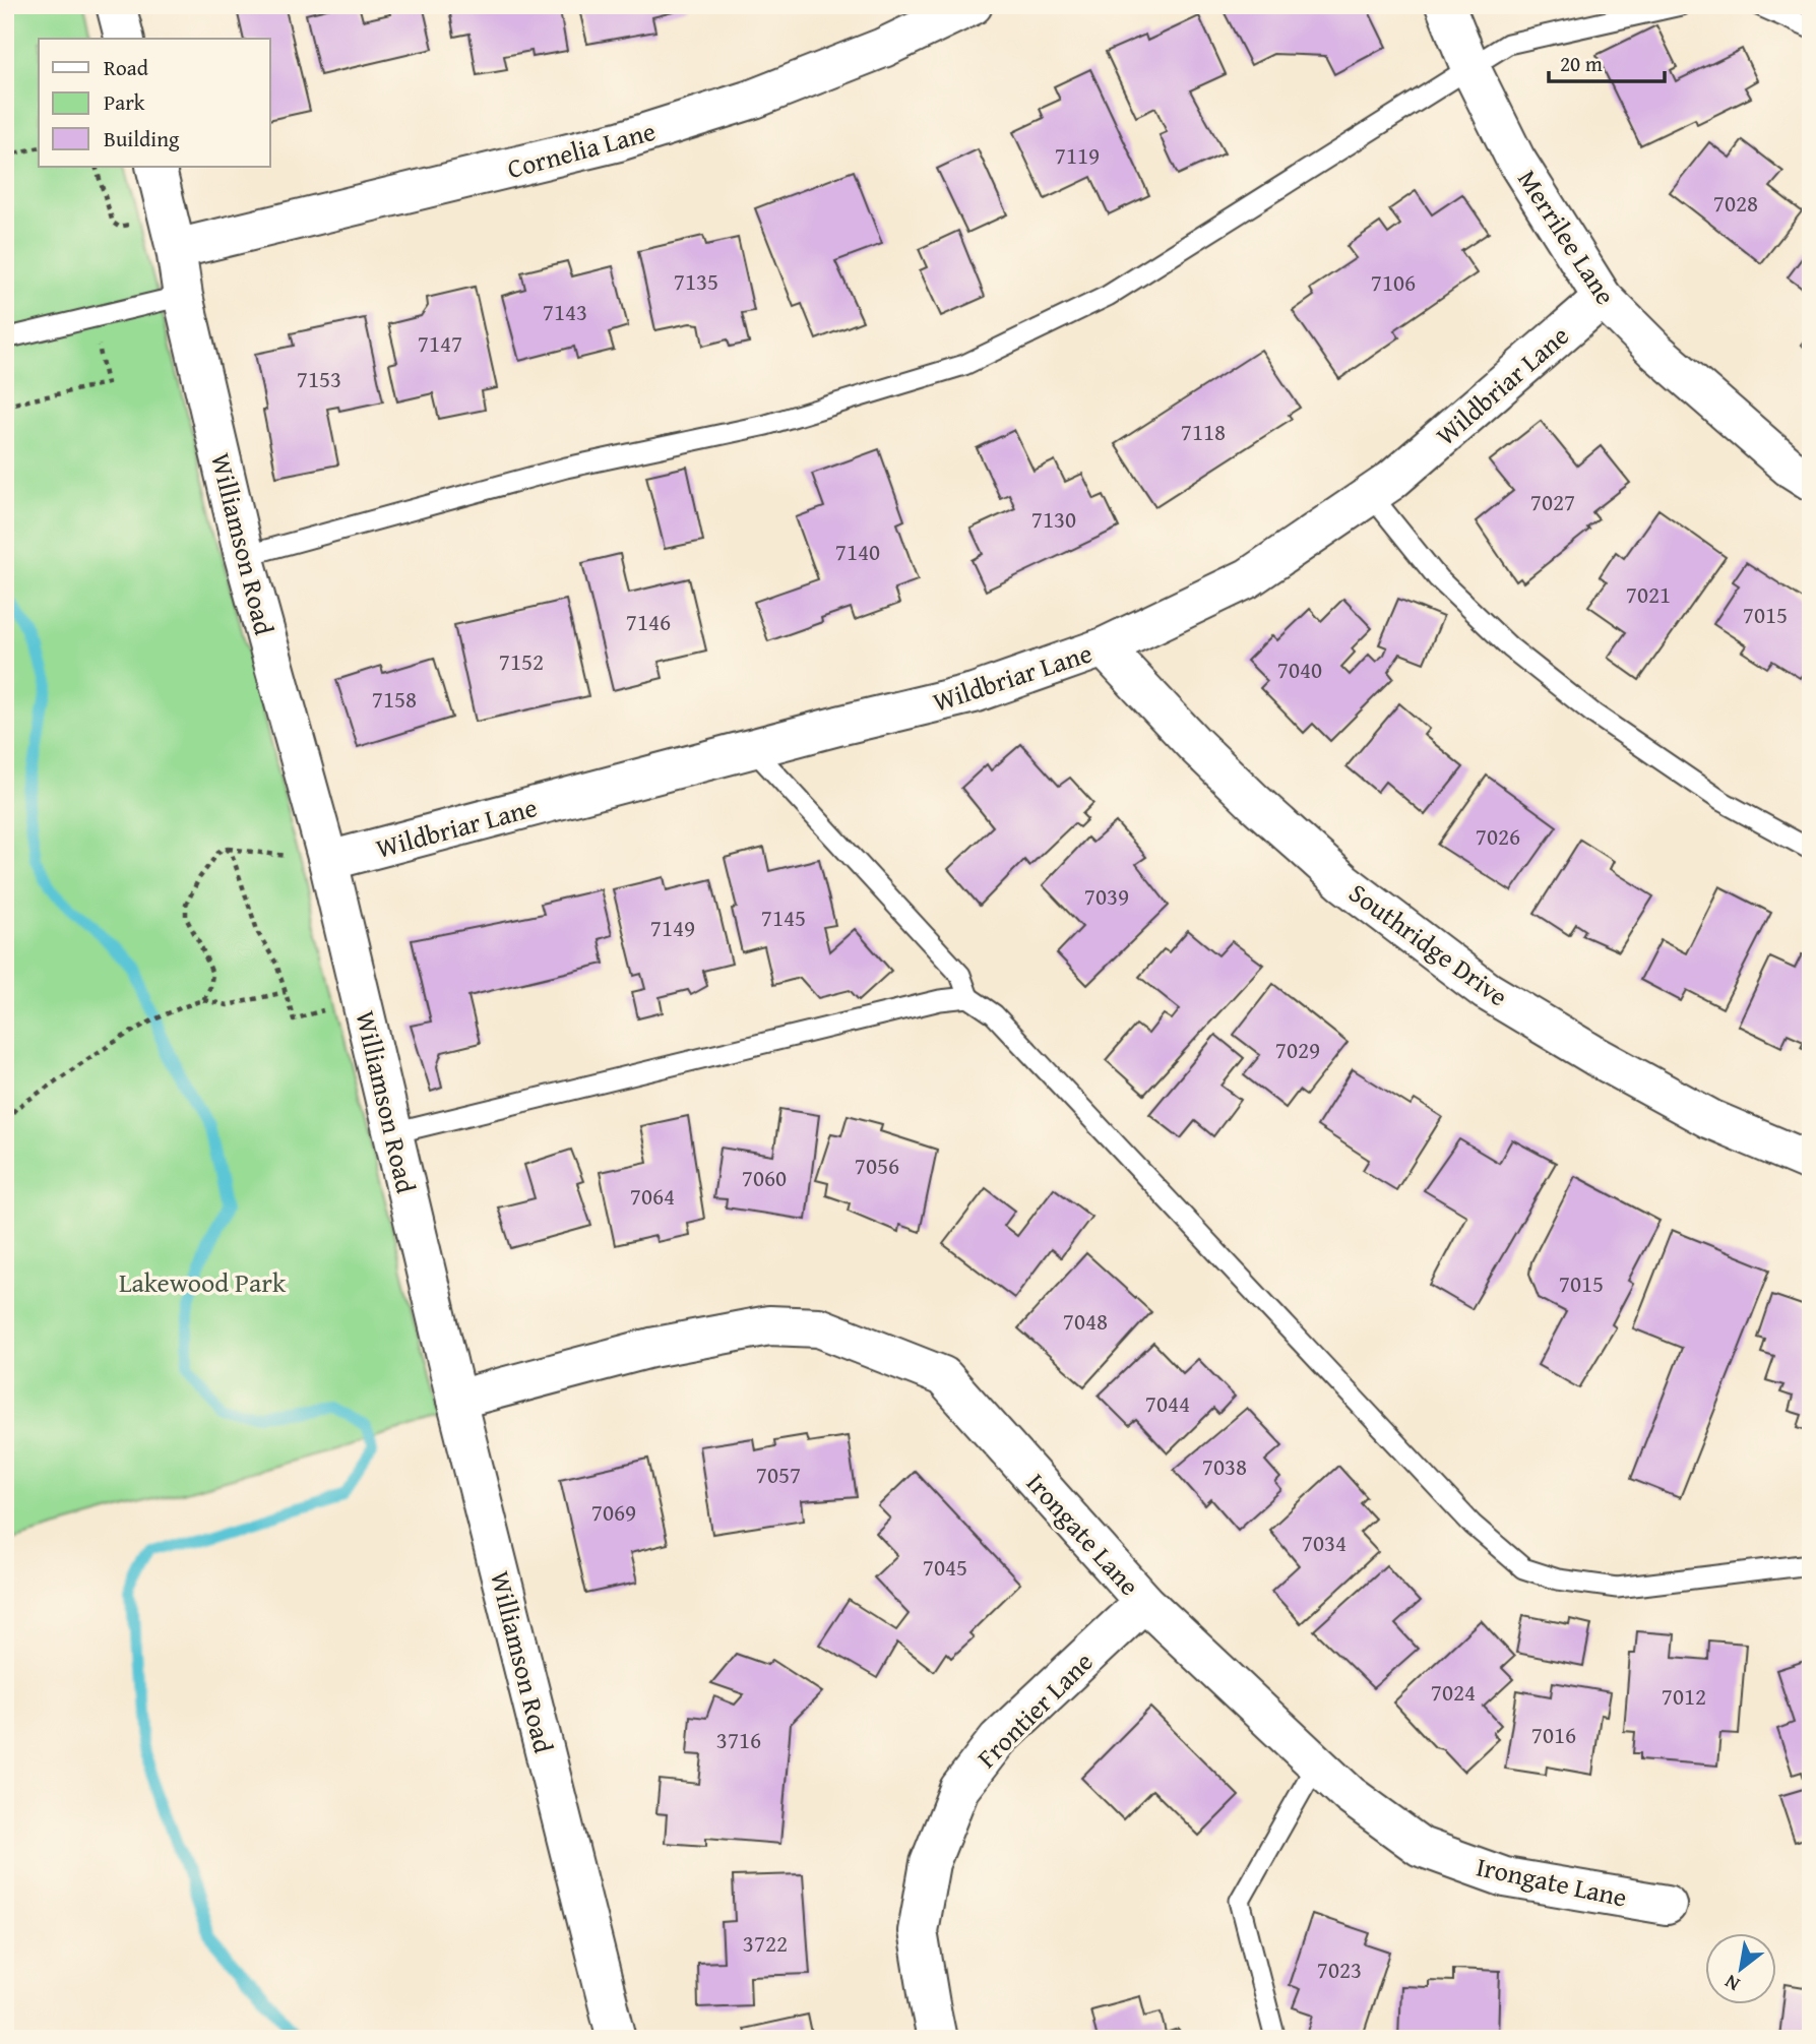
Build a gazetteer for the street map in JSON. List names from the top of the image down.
{
  "streets": {
    "street": [
      "Cornelia Lane",
      "Merrilee Lane",
      "Wildbriar Lane",
      "Williamson Road",
      "Southridge Drive",
      "Irongate Lane",
      "Frontier Lane"
    ]
  },
  "crossings": [
    ["Cornelia Lane", "Williamson Road"],
    ["Merrilee Lane", "Wildbriar Lane"],
    ["Wildbriar Lane", "Williamson Road"],
    ["Wildbriar Lane", "Southridge Drive"],
    ["Williamson Road", "Irongate Lane"],
    ["Irongate Lane", "Frontier Lane"]
  ],
  "parks": ["Lakewood Park"],
  "house_numbers": [
    "7119",
    "7028",
    "7135",
    "7106",
    "7143",
    "7147",
    "7153",
    "7118",
    "7027",
    "7130",
    "7140",
    "7021",
    "7015",
    "7146",
    "7152",
    "7040",
    "7158",
    "7026",
    "7039",
    "7145",
    "7149",
    "7029",
    "7056",
    "7060",
    "7064",
    "7015",
    "7048",
    "7044",
    "7038",
    "7057",
    "7069",
    "7034",
    "7045",
    "7024",
    "7012",
    "7016",
    "3716",
    "3722",
    "7023"
  ],
  "legend": ["Road", "Park", "Building"],
  "scale_bar": "20 m",
  "north": "bottom left"
}
